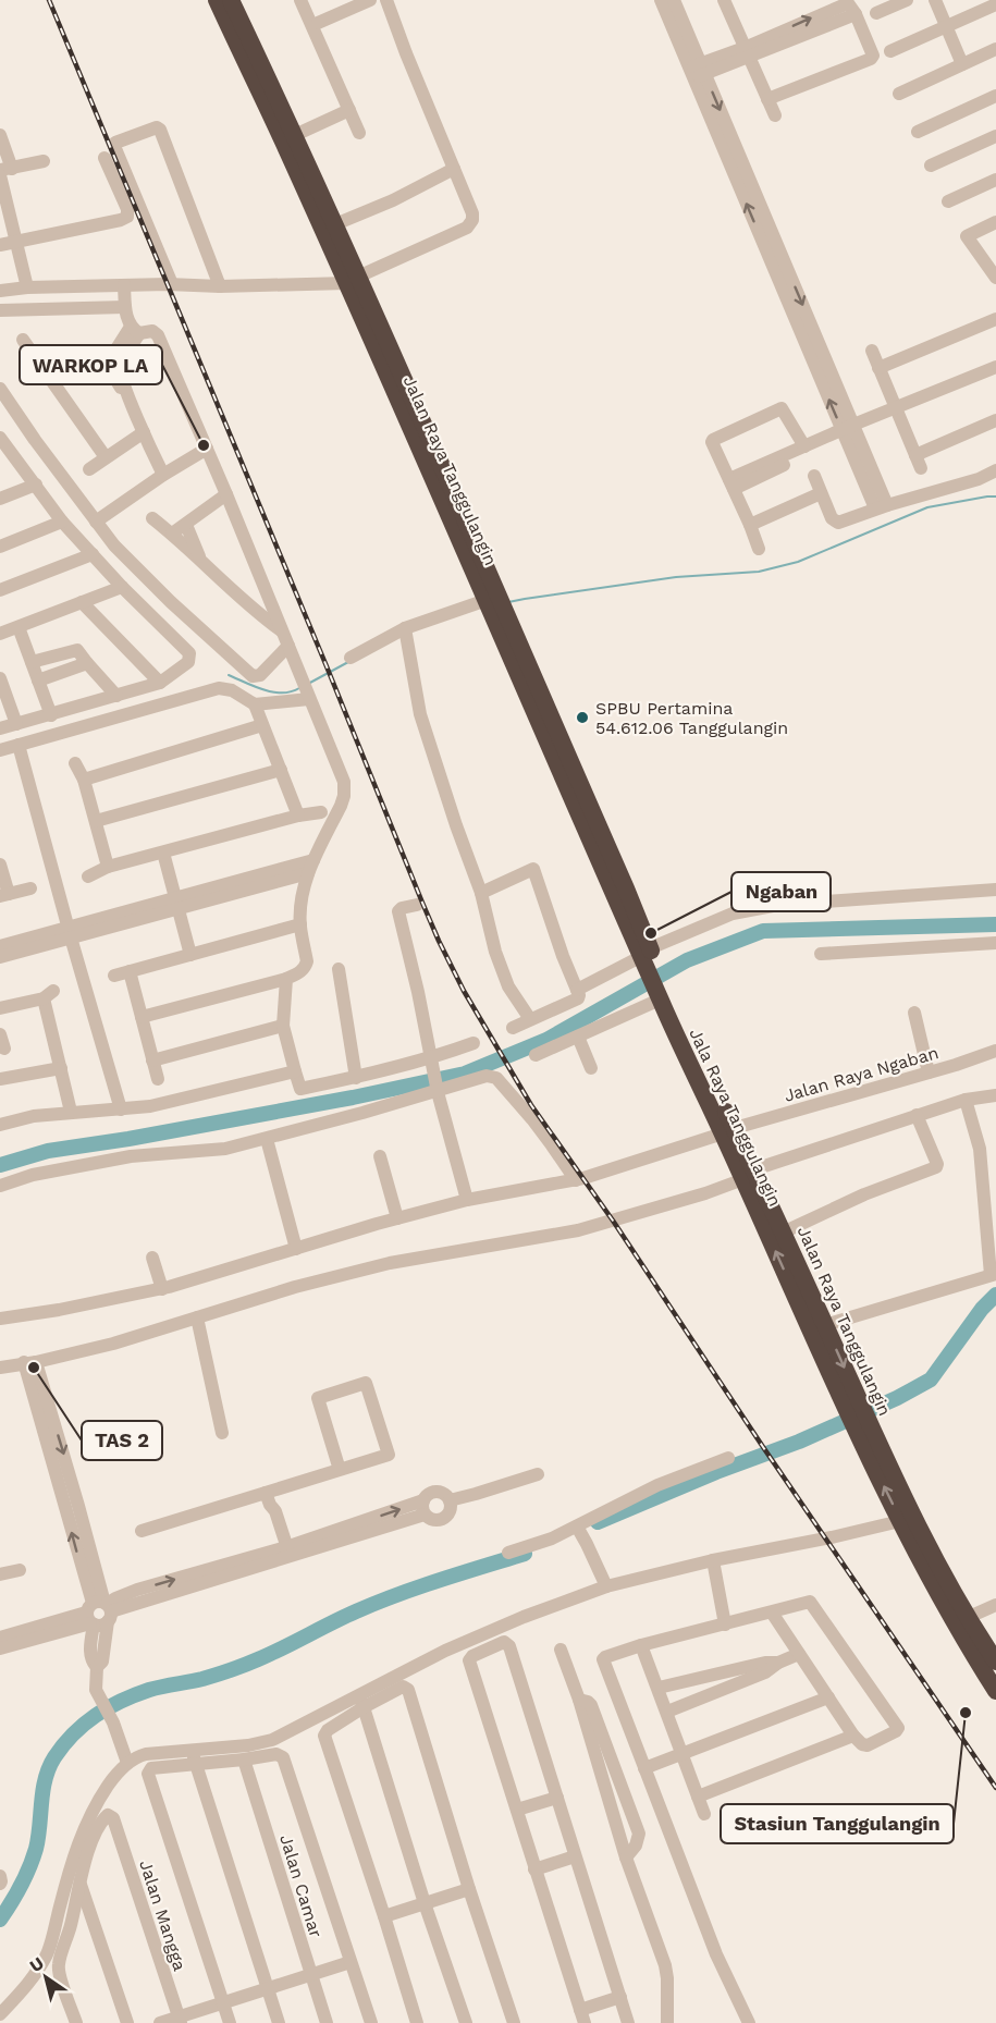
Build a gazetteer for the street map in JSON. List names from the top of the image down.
{
  "streets": {
    "highway": ["Jalan Raya Tanggulangin", "Jala Raya Tanggulangin"],
    "street": ["Jalan Raya Ngaban", "Jalan Camar", "Jalan Mangga"]
  },
  "crossings": [
    ["Jalan Raya Tanggulangin", "Jala Raya Tanggulangin"],
    ["Jalan Raya Ngaban", "Jala Raya Tanggulangin"]
  ],
  "places": [
    "WARKOP LA",
    "SPBU Pertamina 54.612.06 Tanggulangin",
    "Ngaban",
    "TAS 2",
    "Stasiun Tanggulangin"
  ],
  "north": "top left"
}
